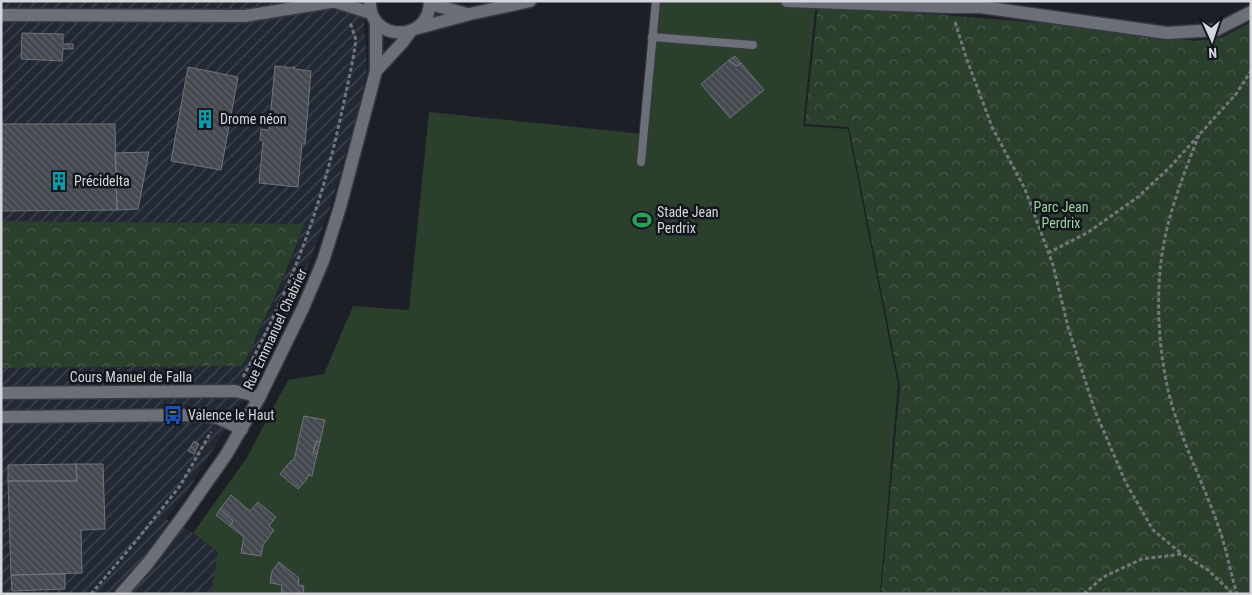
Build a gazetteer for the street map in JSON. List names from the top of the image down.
{
  "streets": {
    "street": ["Rue Emmanuel Chabrier", "Cours Manuel de Falla"]
  },
  "crossings": [
    ["Rue Emmanuel Chabrier", "Cours Manuel de Falla"]
  ],
  "parks": ["Parc Jean Perdrix"],
  "places": {
    "building": ["Drome néon", "Précidelta"],
    "sports": ["Stade Jean Perdrix"],
    "bus stop": ["Valence le Haut"]
  },
  "north": "bottom"
}
